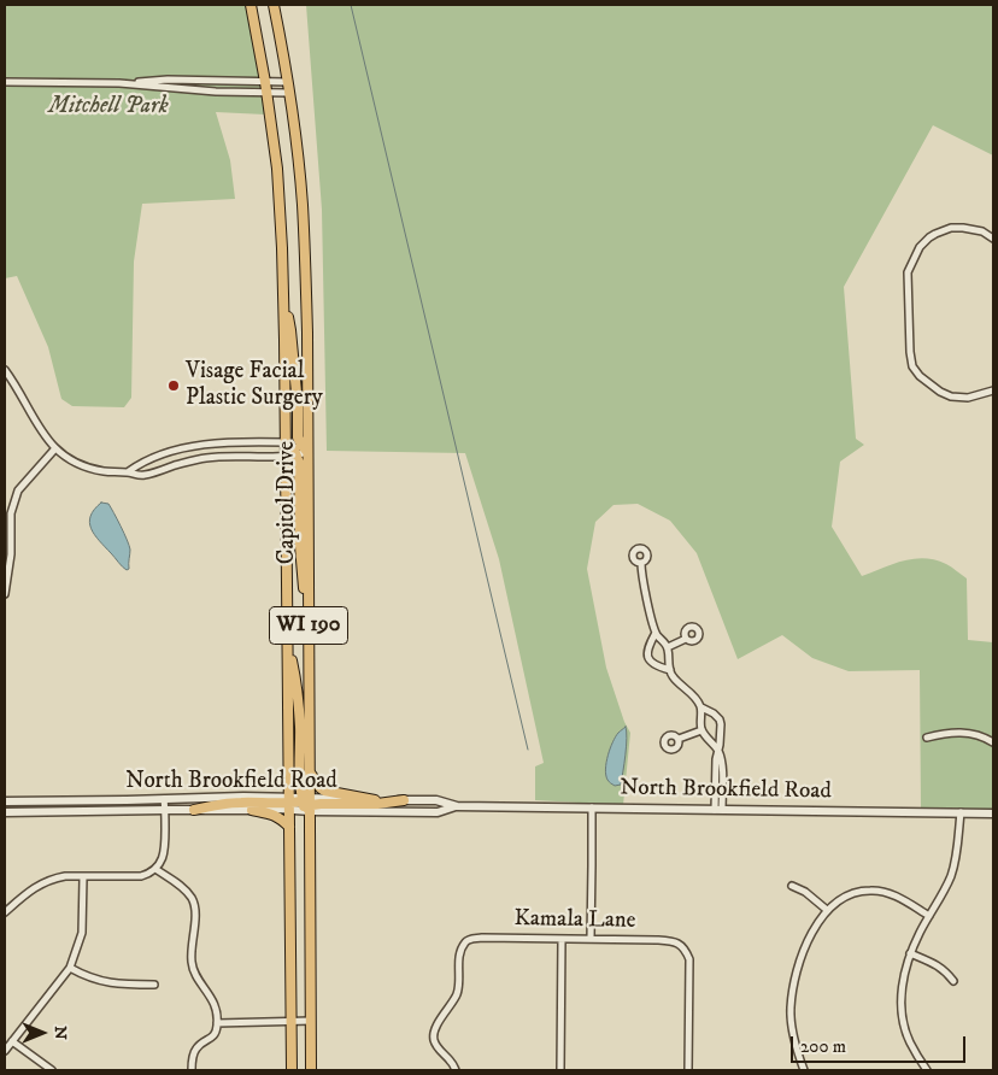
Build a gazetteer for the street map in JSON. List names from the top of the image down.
{
  "streets": {
    "main road": ["Capitol Drive", "WI 190"],
    "street": ["North Brookfield Road", "Kamala Lane"]
  },
  "crossings": [
    ["Capitol Drive", "WI 190"],
    ["Capitol Drive", "North Brookfield Road"]
  ],
  "parks": ["Mitchell Park"],
  "places": ["Visage Facial Plastic Surgery"],
  "scale_bar": "200 m",
  "north": "right"
}
